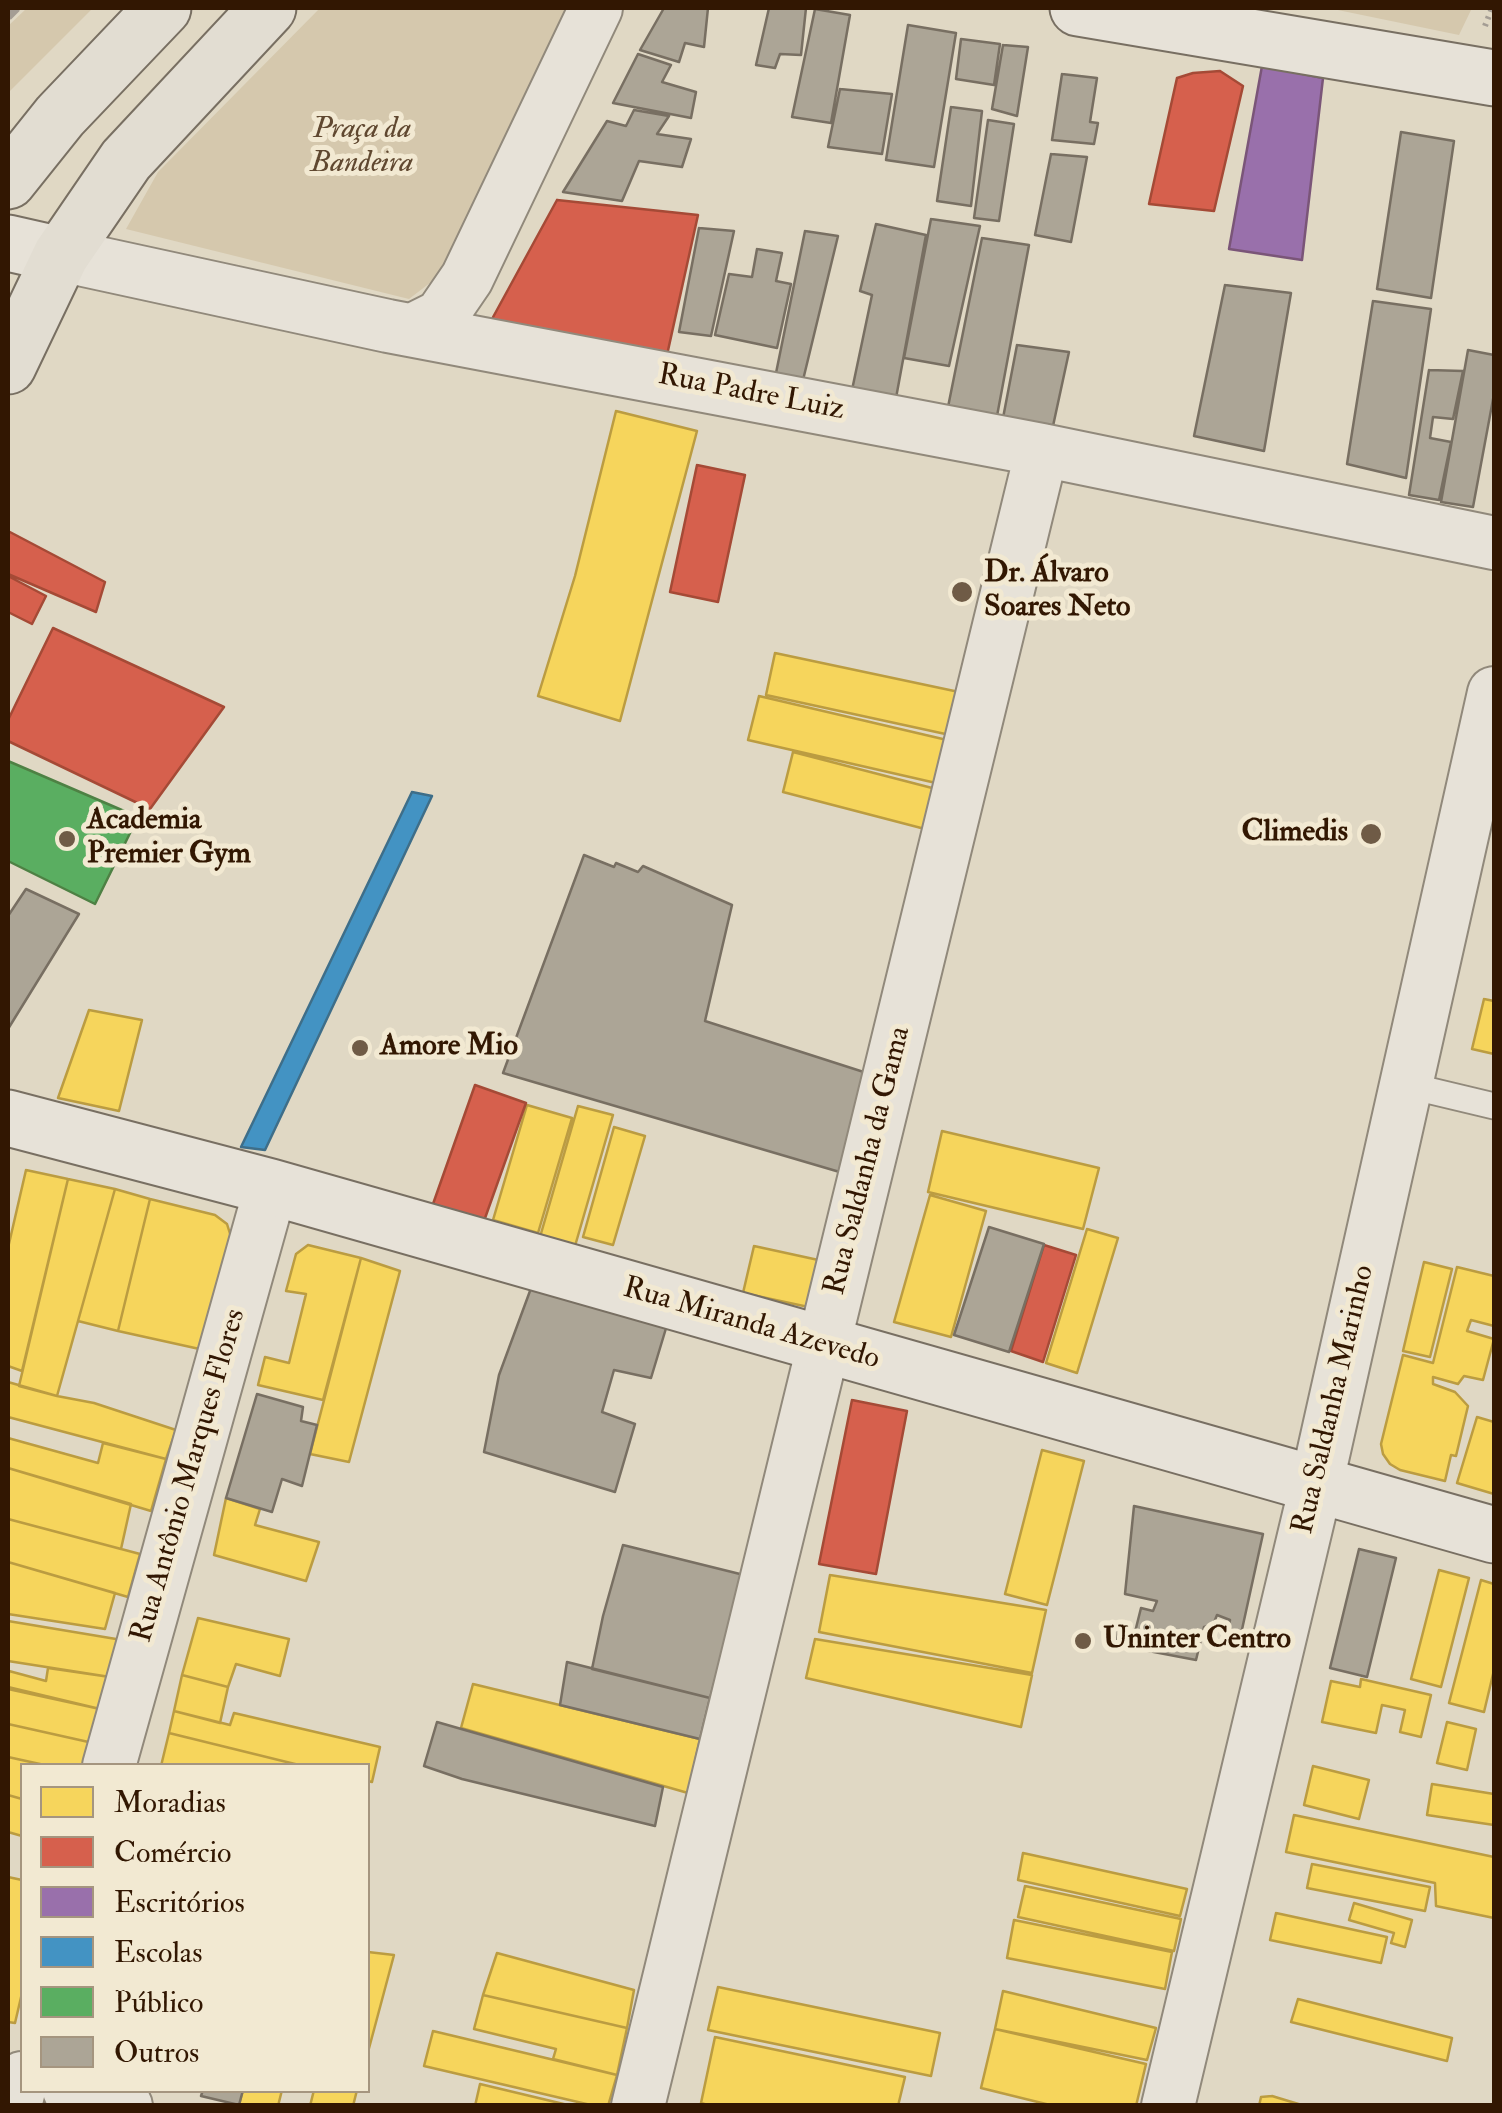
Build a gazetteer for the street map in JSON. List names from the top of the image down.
{
  "streets": {
    "street": [
      "Rua Padre Luiz",
      "Rua Saldanha da Gama",
      "Rua Miranda Azevedo",
      "Rua Saldanha Marinho",
      "Rua Antônio Marques Flores"
    ]
  },
  "crossings": [
    ["Rua Padre Luiz", "Rua Saldanha da Gama"],
    ["Rua Saldanha da Gama", "Rua Miranda Azevedo"],
    ["Rua Miranda Azevedo", "Rua Saldanha Marinho"],
    ["Rua Miranda Azevedo", "Rua Antônio Marques Flores"]
  ],
  "parks": ["Praça da Bandeira"],
  "places": [
    "Dr. Álvaro Soares Neto",
    "Climedis",
    "Academia Premier Gym",
    "Amore Mio",
    "Uninter Centro"
  ],
  "legend": [
    "Moradias",
    "Comércio",
    "Escritórios",
    "Escolas",
    "Público",
    "Outros"
  ]
}
